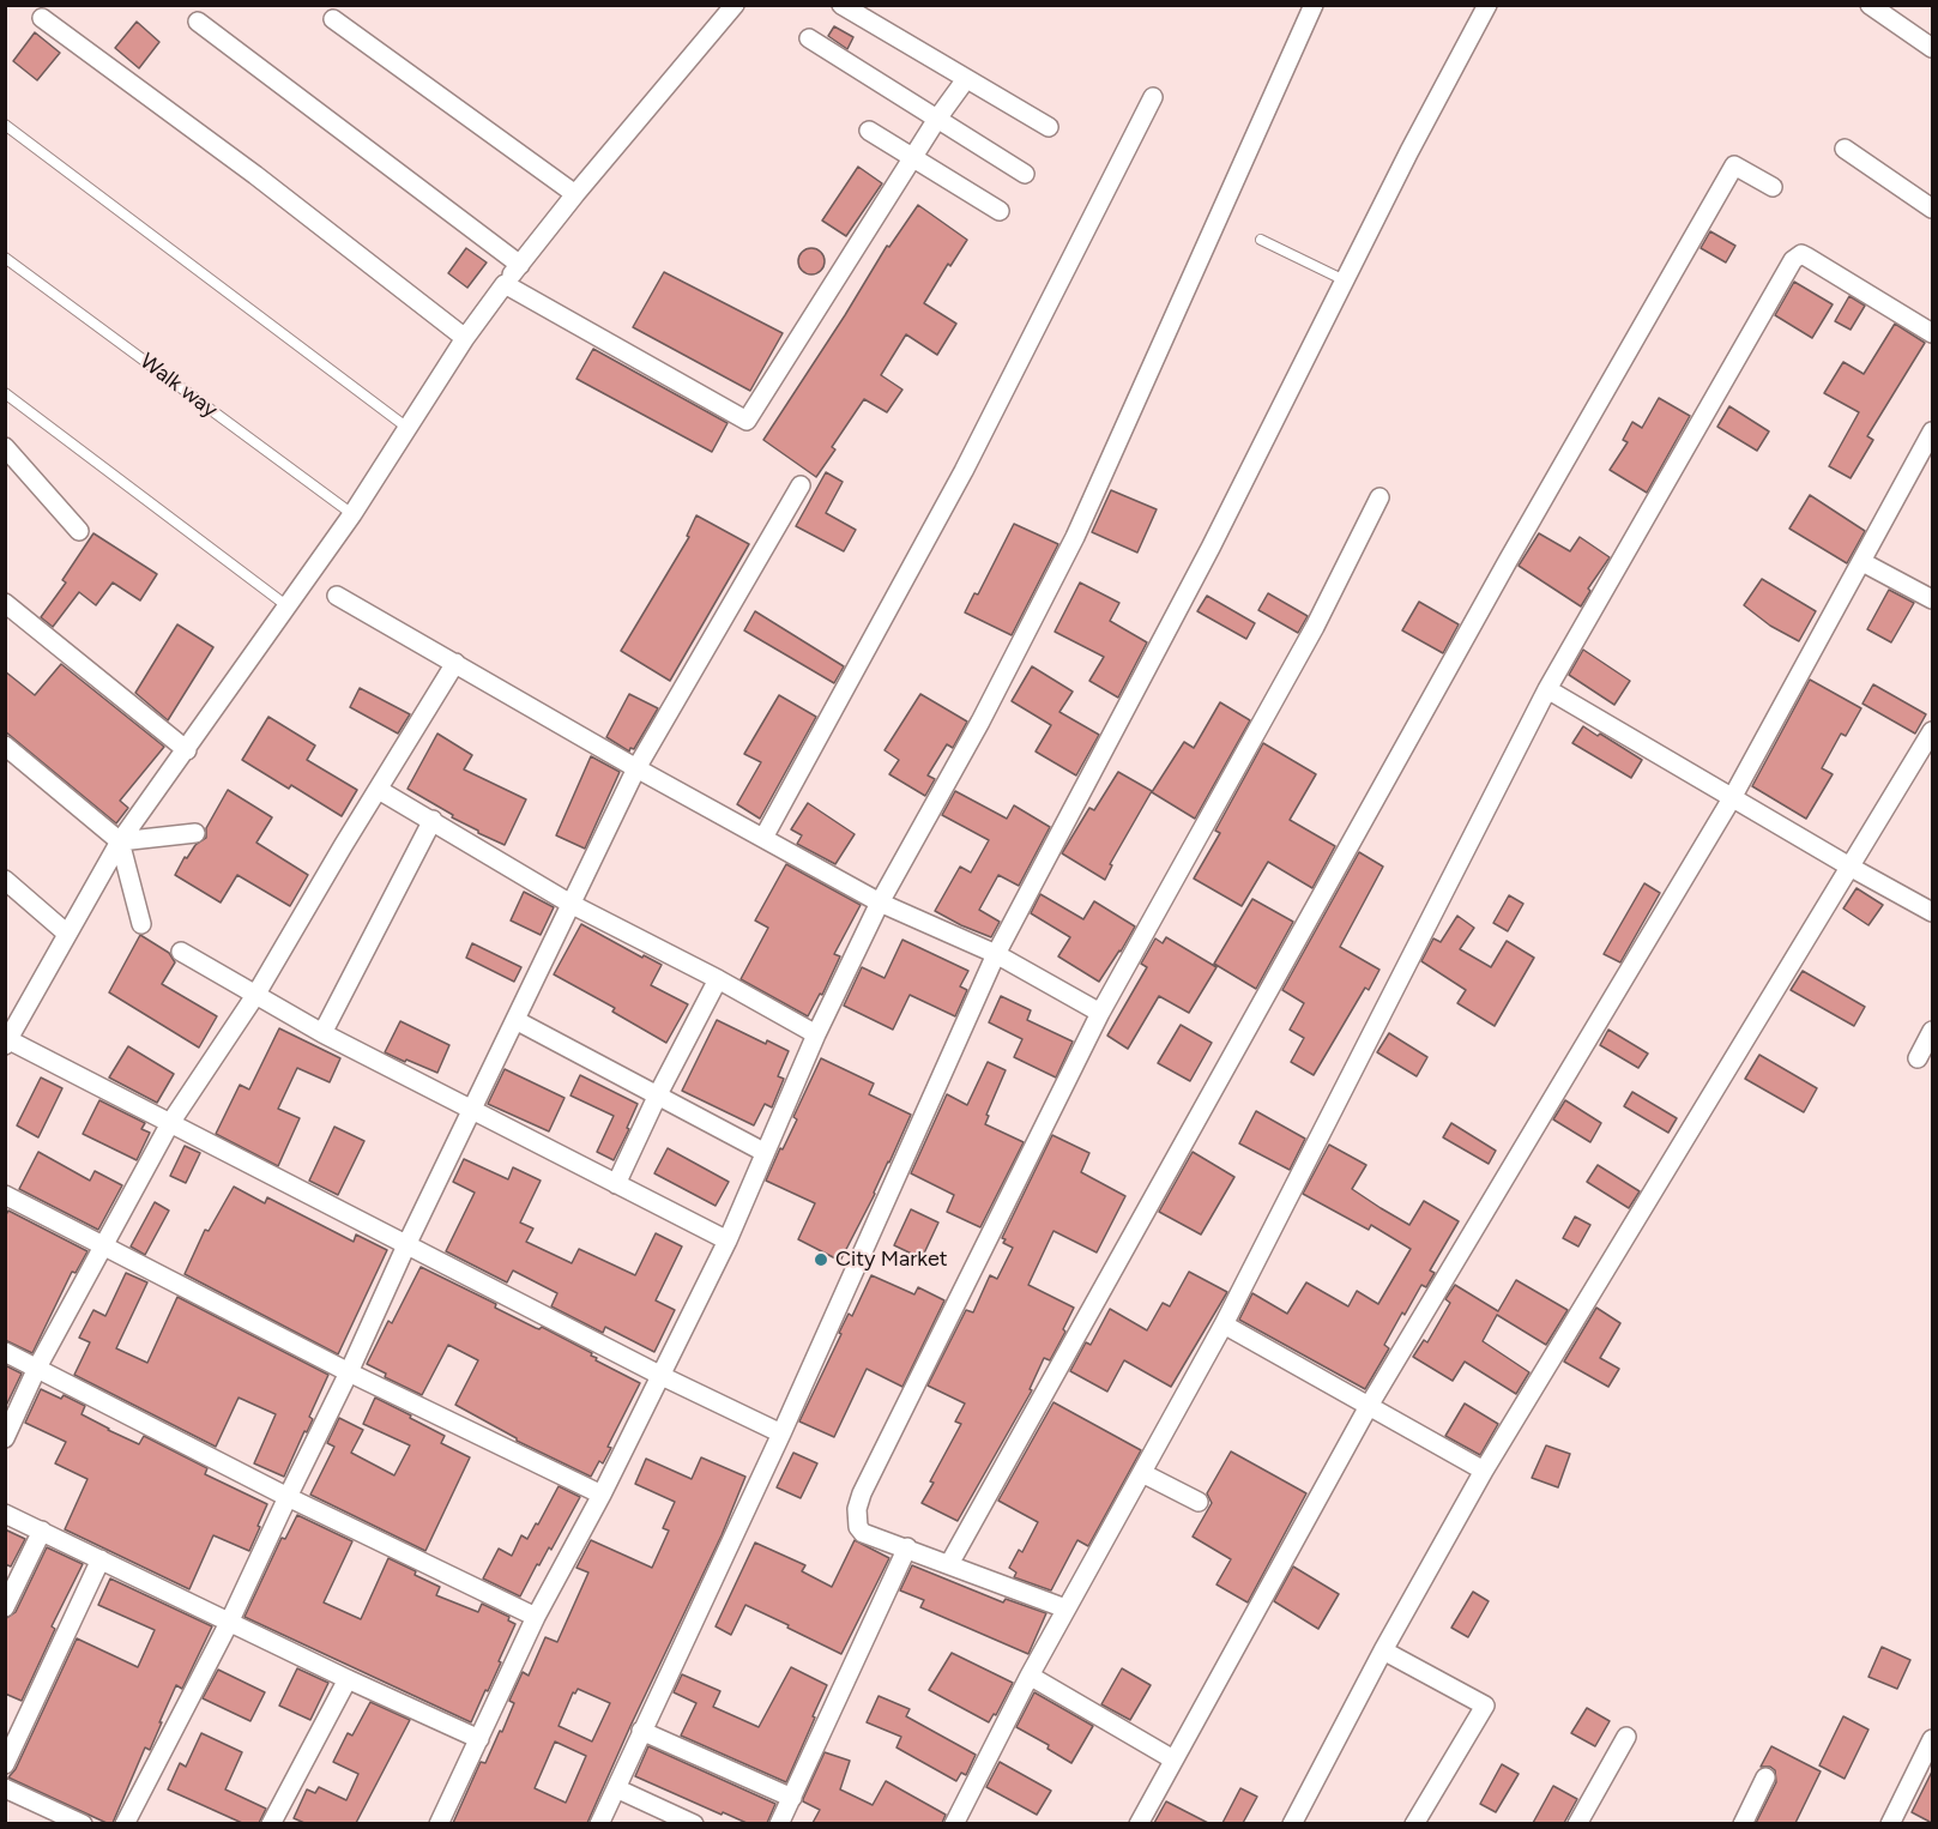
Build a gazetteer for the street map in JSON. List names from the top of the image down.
{
  "streets": {
    "lane": ["Walk way"]
  },
  "places": ["City Market"]
}
